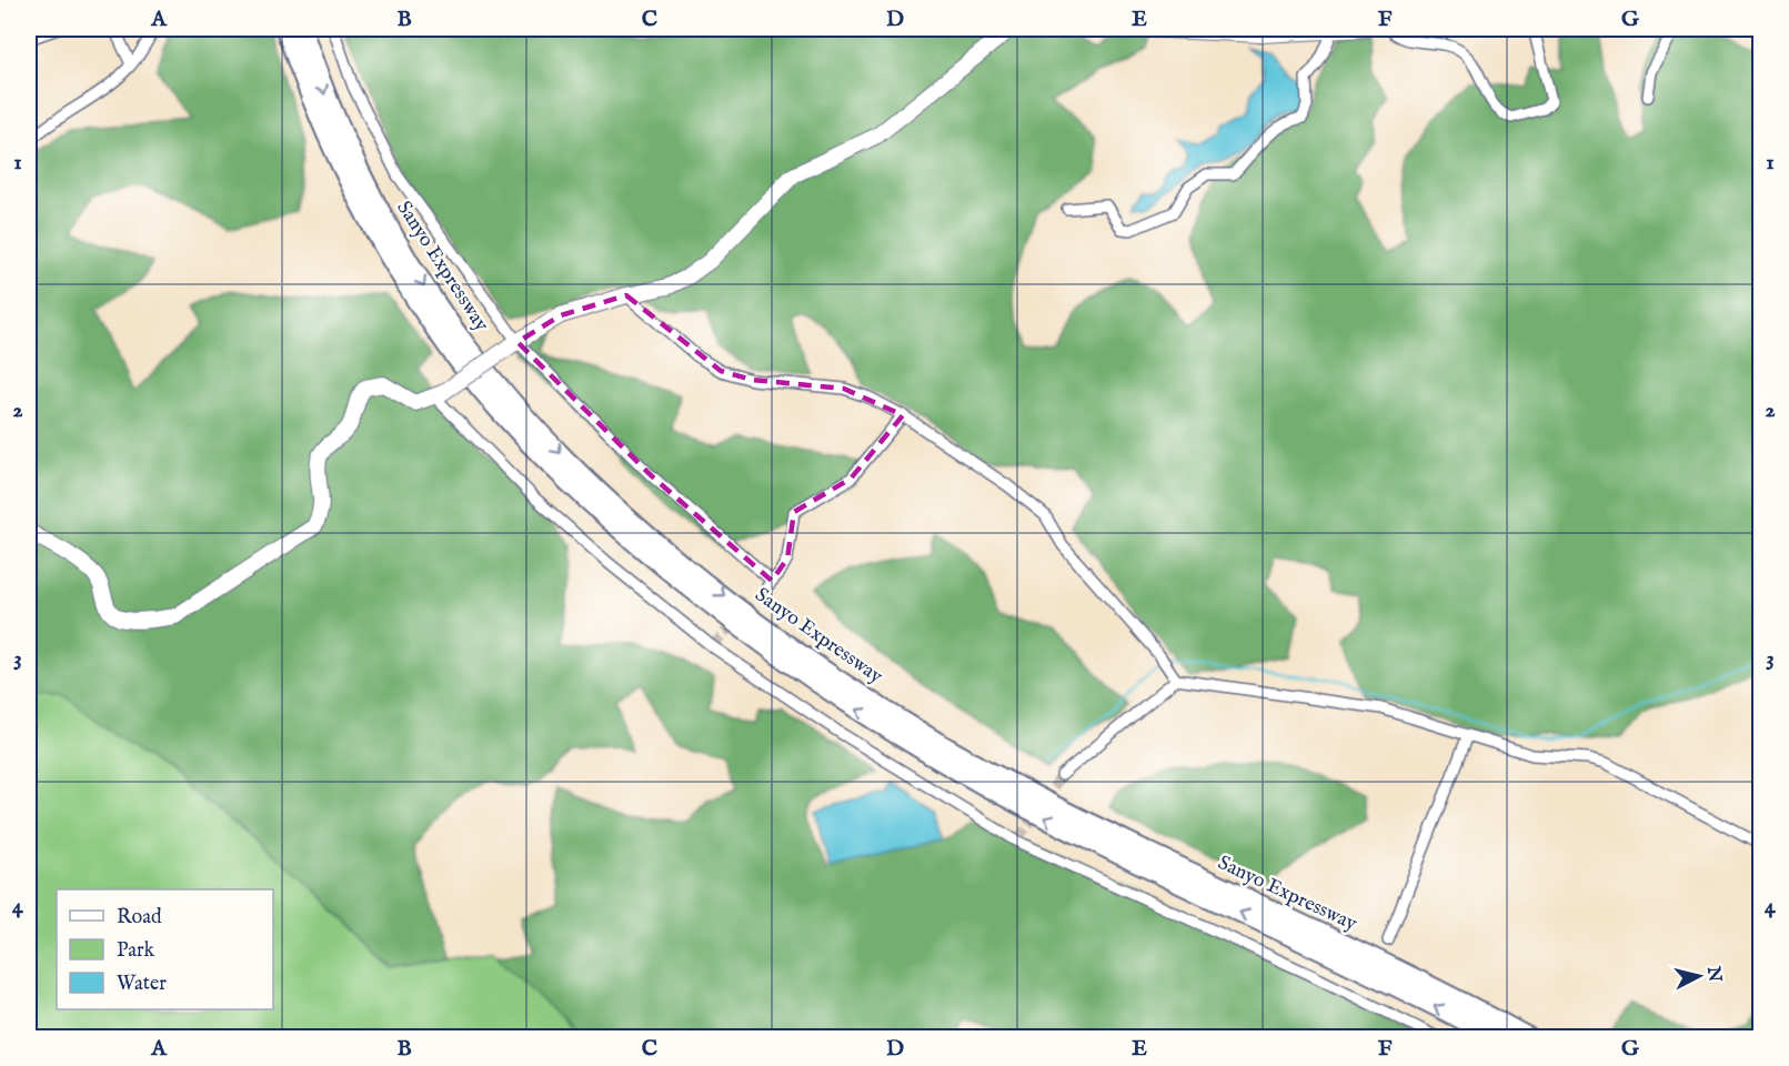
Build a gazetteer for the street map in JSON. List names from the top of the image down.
{
  "streets": {
    "highway": ["Sanyo Expressway"]
  },
  "legend": ["Road", "Park", "Water"],
  "north": "right",
  "grid": {
    "columns": [
      "A",
      "B",
      "C",
      "D",
      "E",
      "F",
      "G"
    ],
    "rows": [
      "1",
      "2",
      "3",
      "4"
    ]
  }
}
